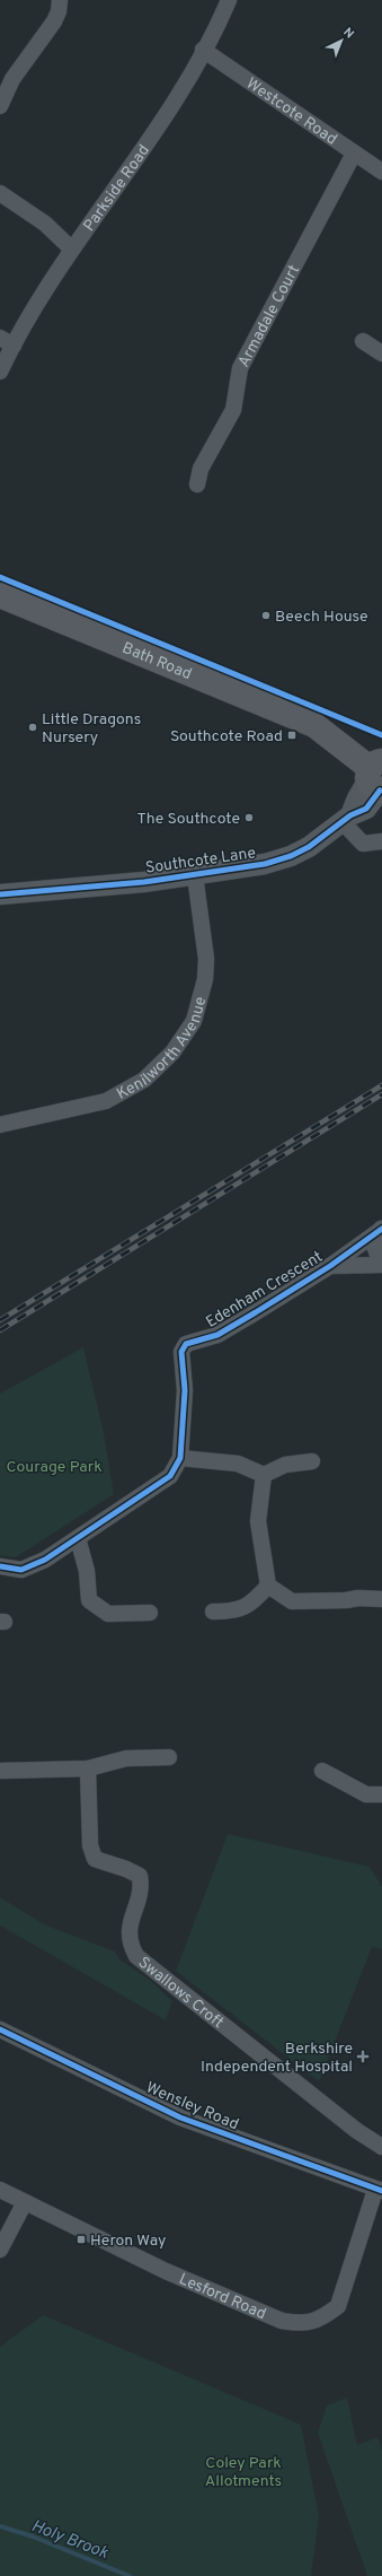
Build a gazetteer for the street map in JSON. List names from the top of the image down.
{
  "streets": {
    "main road": ["Bath Road"],
    "street": [
      "Westcote Road",
      "Parkside Road",
      "Armadale Court",
      "Southcote Lane",
      "Kenilworth Avenue",
      "Edenham Crescent",
      "Swallows Croft",
      "Wensley Road",
      "Lesford Road"
    ]
  },
  "crossings": [
    ["Westcote Road", "Parkside Road"],
    ["Westcote Road", "Armadale Court"],
    ["Bath Road", "Southcote Lane"],
    ["Southcote Lane", "Kenilworth Avenue"],
    ["Wensley Road", "Lesford Road"]
  ],
  "water": ["Holy Brook"],
  "parks": ["Courage Park", "Coley Park Allotments"],
  "places": {
    "other": ["Beech House", "Little Dragons Nursery", "The Southcote"],
    "transit": ["Southcote Road", "Heron Way"],
    "health": ["Berkshire Independent Hospital"]
  },
  "north": "top right"
}
